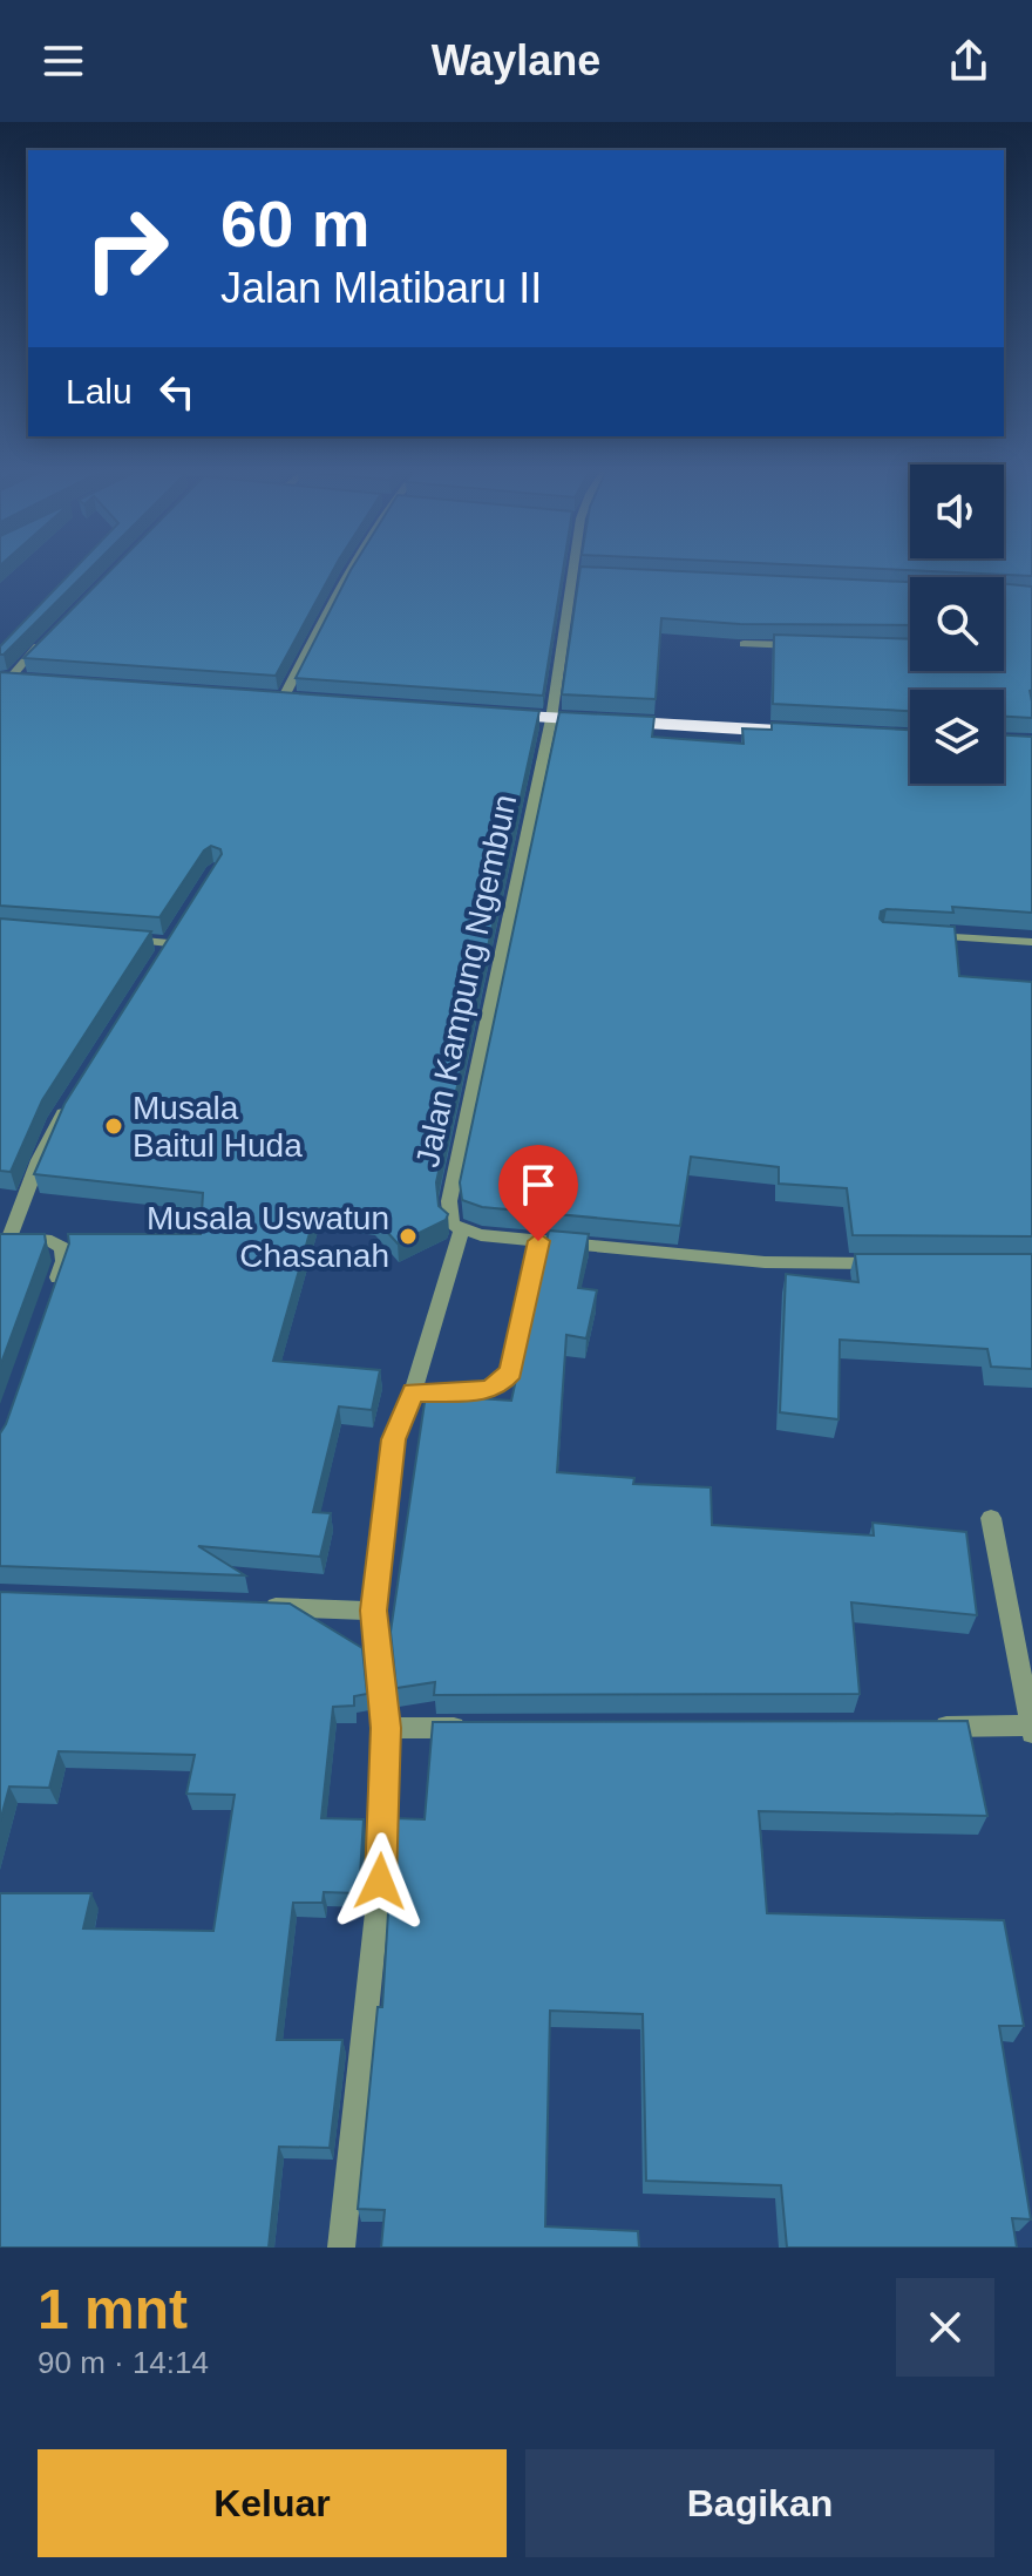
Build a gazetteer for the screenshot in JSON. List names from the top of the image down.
{
  "streets": {
    "street": ["Jalan Kampung Ngembun"]
  },
  "places": ["Musala Baitul Huda", "Musala Uswatun Chasanah"],
  "page": {
    "header": "Waylane",
    "turn": ["60 m", "Jalan Mlatibaru II"],
    "then": "Lalu",
    "heading": ["1 mnt", "90 m · 14:14"],
    "buttons": ["Keluar", "Bagikan"]
  }
}
